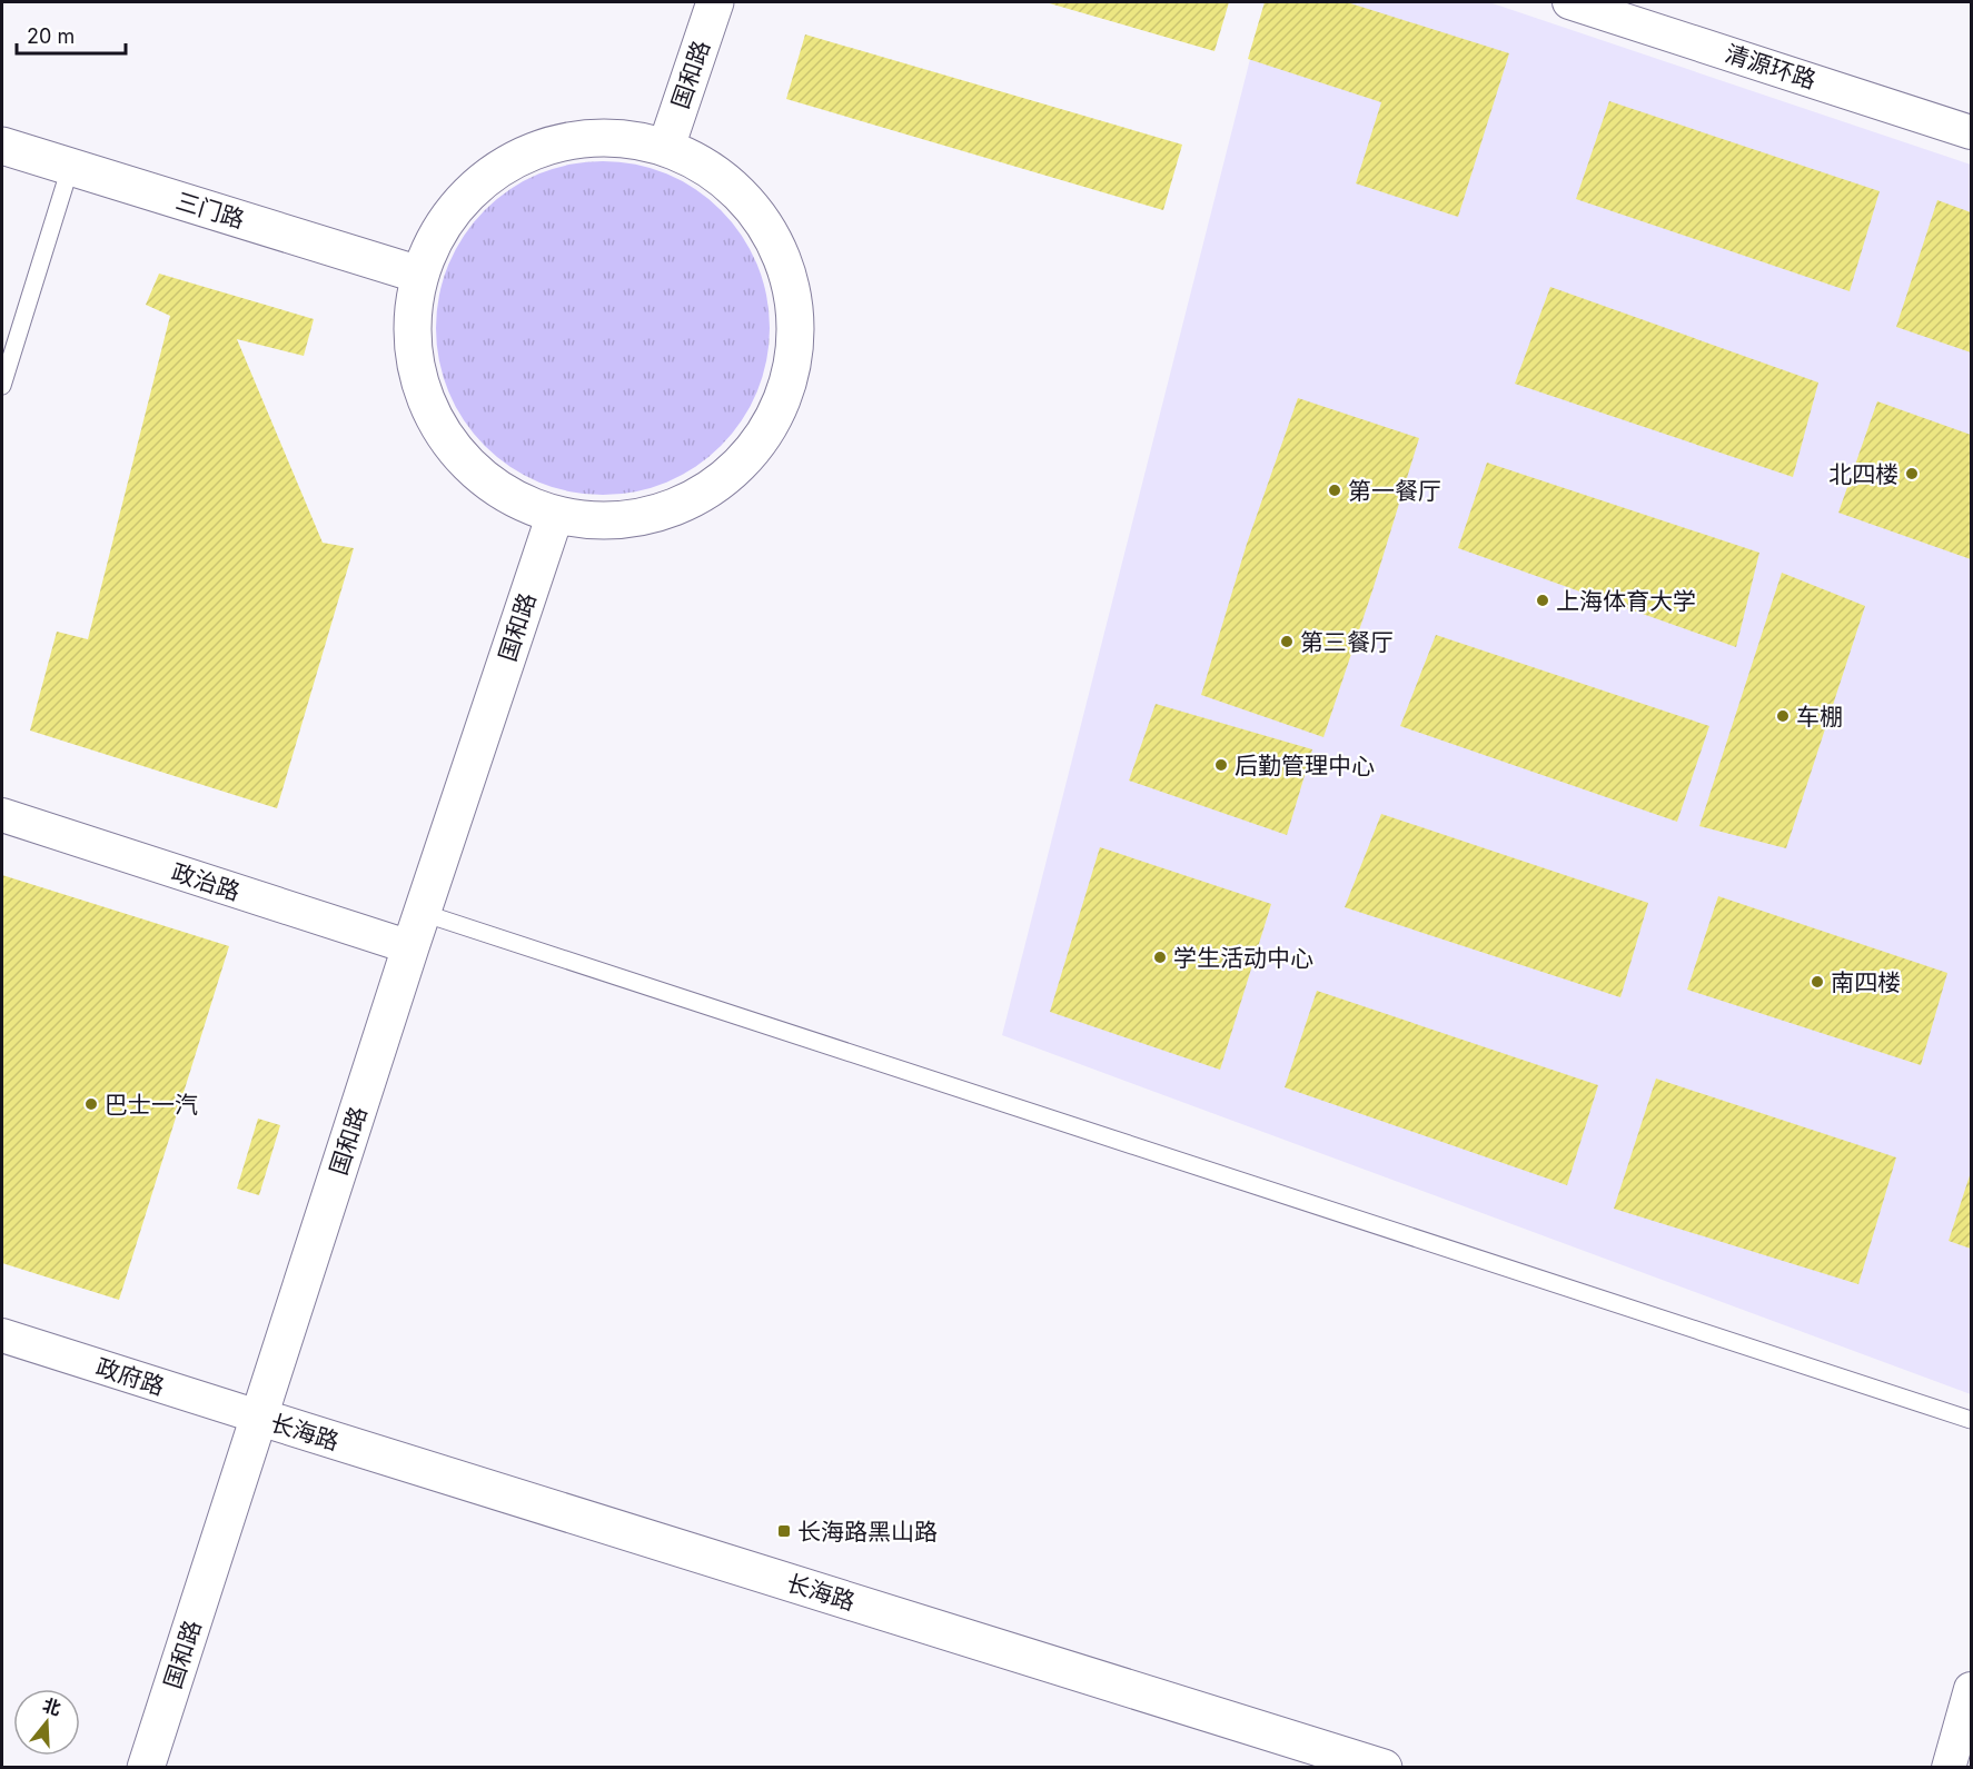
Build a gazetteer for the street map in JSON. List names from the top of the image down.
{
  "streets": {
    "main road": ["国和路", "三门路", "长海路"],
    "street": ["清源环路", "政治路", "政府路"]
  },
  "crossings": [
    ["国和路", "政治路"],
    ["国和路", "政府路"],
    ["国和路", "长海路"],
    ["政府路", "长海路"]
  ],
  "places": {
    "other": [
      "北四楼",
      "第一餐厅",
      "上海体育大学",
      "第三餐厅",
      "车棚",
      "后勤管理中心",
      "学生活动中心",
      "南四楼",
      "巴士一汽"
    ],
    "transit": ["长海路黑山路"]
  },
  "scale_bar": "20 m",
  "north": "top"
}
